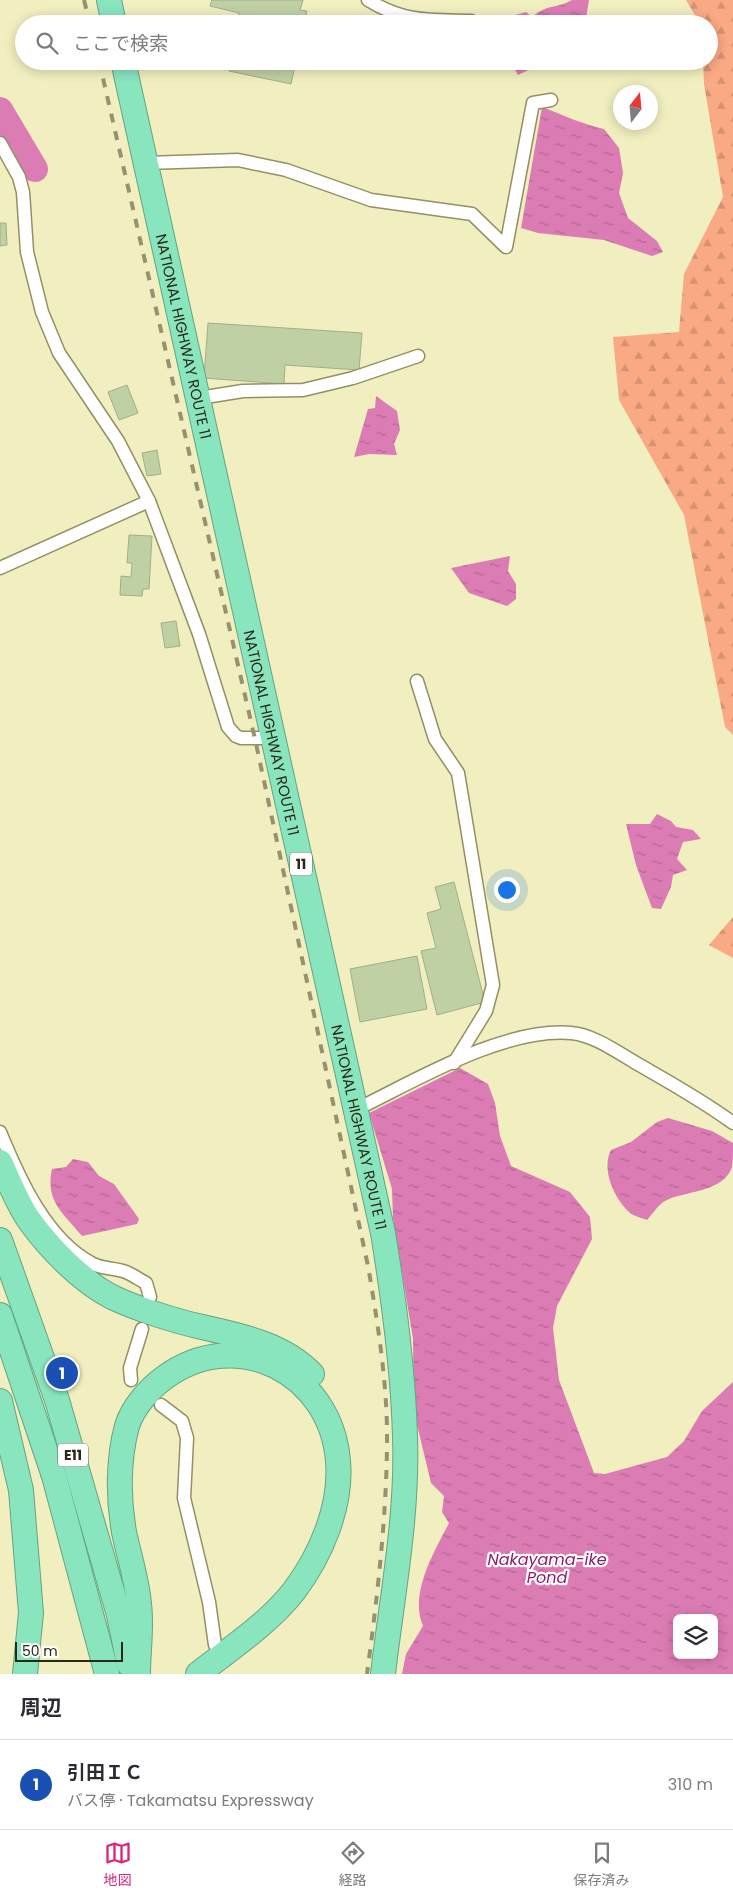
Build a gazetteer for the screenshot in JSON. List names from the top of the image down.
{
  "streets": {
    "highway": ["NATIONAL HIGHWAY ROUTE 11", "11", "E11"]
  },
  "water": ["Nakayama-ike Pond"],
  "scale_bar": "50 m",
  "north": "top",
  "page": {
    "search": "ここで検索",
    "pins": "1",
    "scale": "50 m",
    "heading": "周辺",
    "list": [
      {
        "mark": "1",
        "name": "引田ＩＣ",
        "note": "バス停 · Takamatsu Expressway",
        "value": "310 m"
      }
    ],
    "nav": ["地図", "経路", "保存済み"]
  }
}
